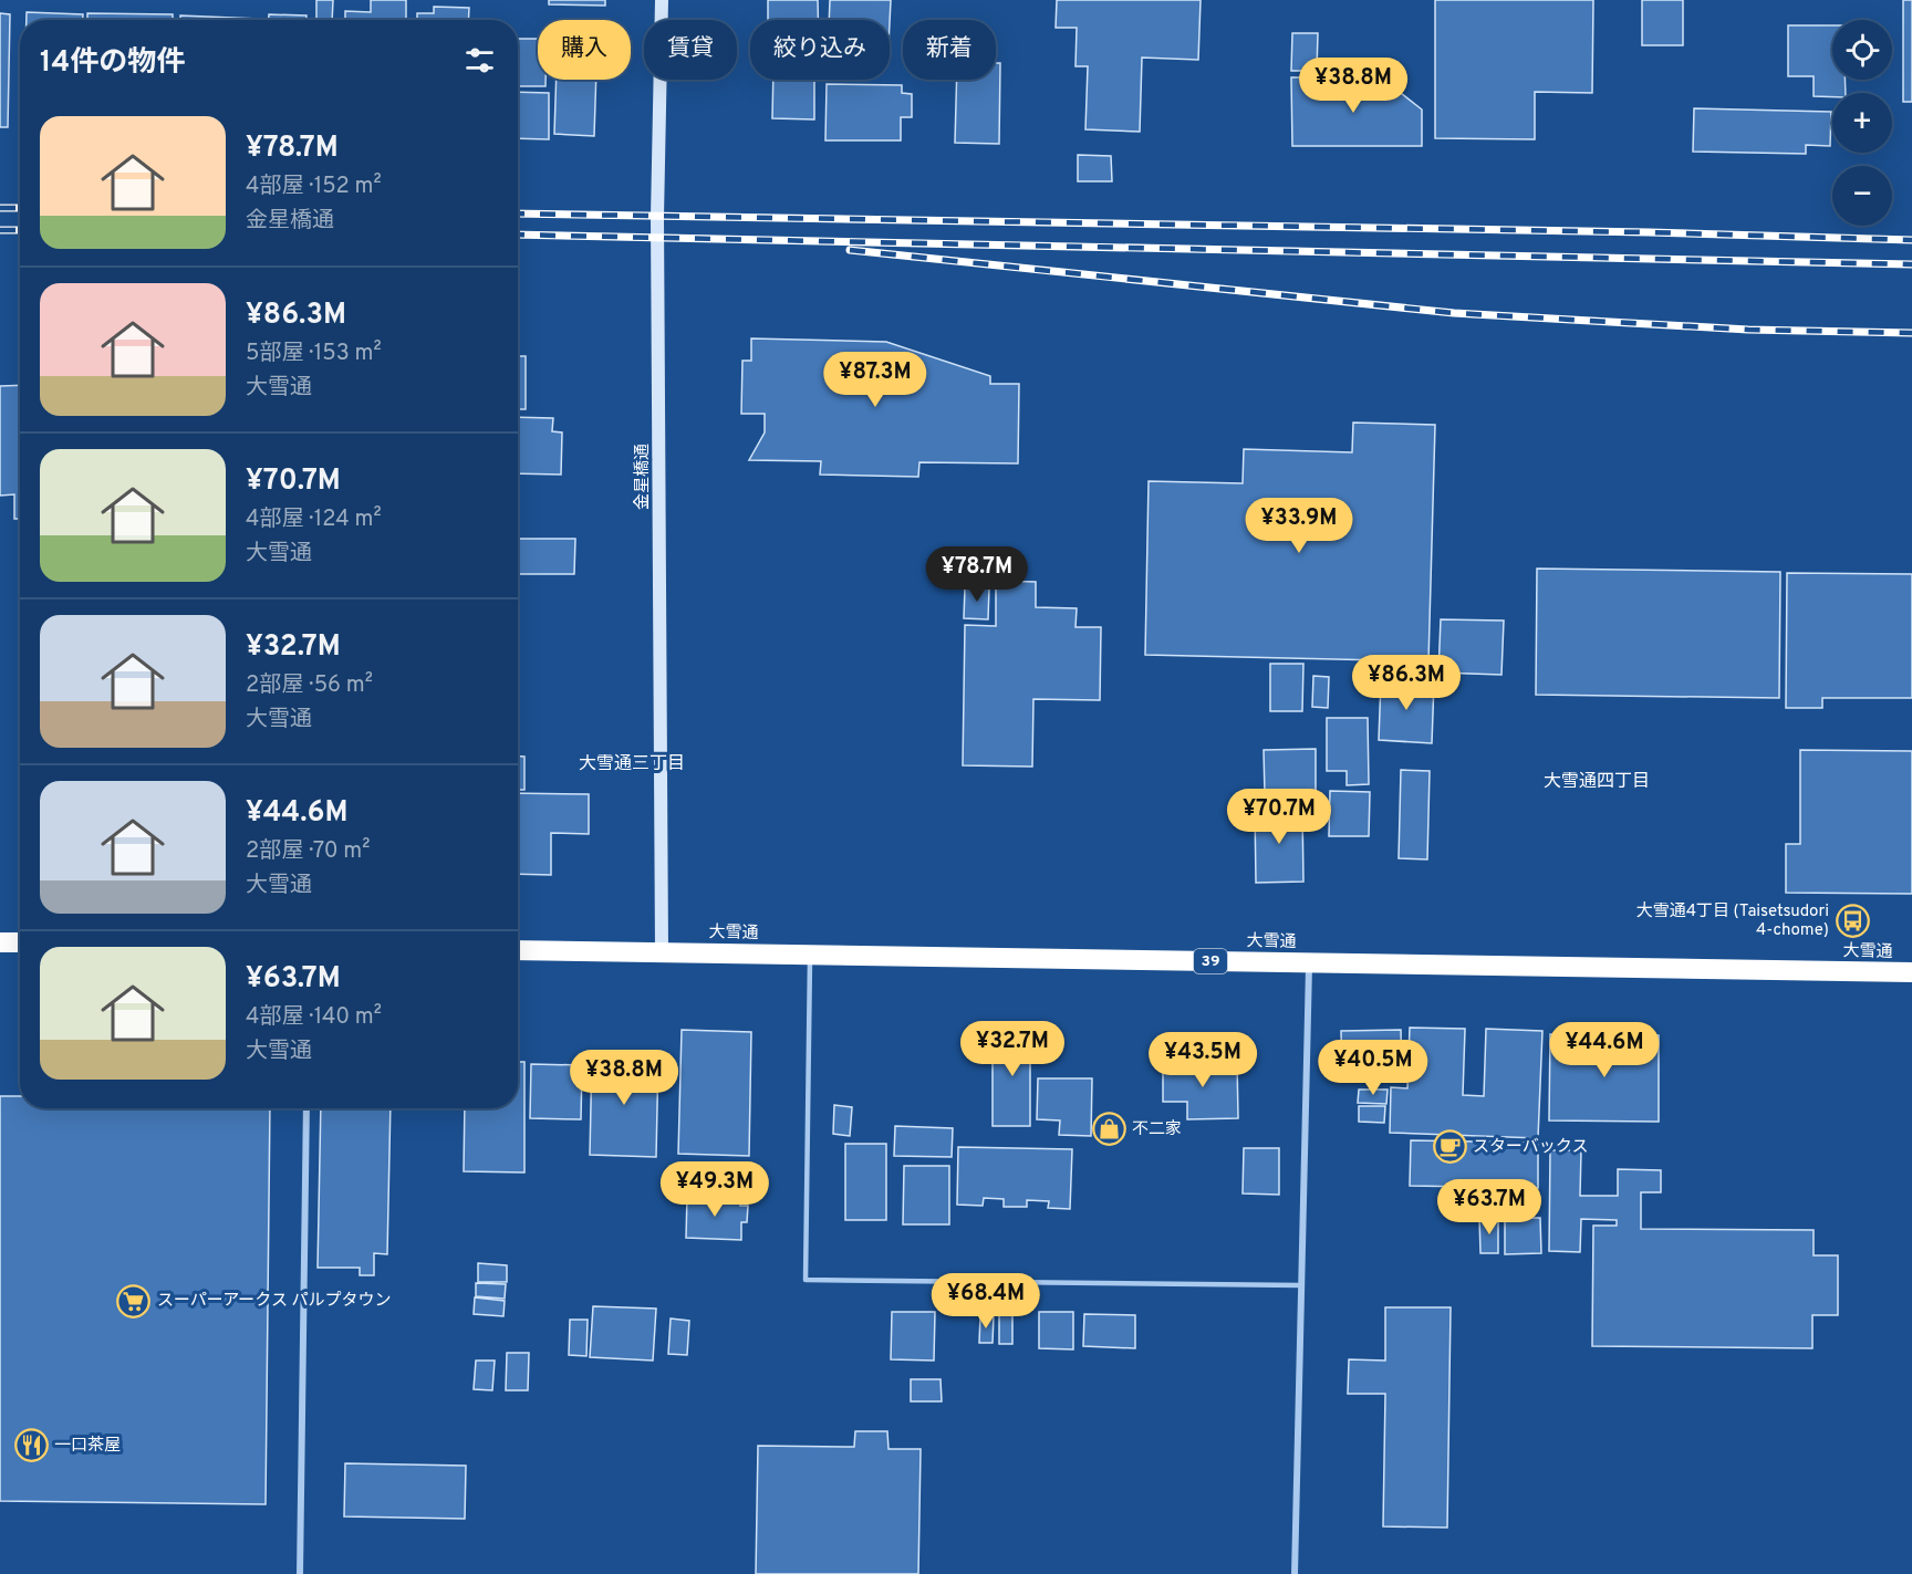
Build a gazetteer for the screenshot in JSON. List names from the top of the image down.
{
  "streets": {
    "highway": ["大雪通", "39"],
    "street": ["金星橋通"]
  },
  "crossings": [
    ["金星橋通", "大雪通"]
  ],
  "districts": ["大雪通三丁目", "大雪通四丁目"],
  "places": {
    "bus stop": ["大雪通4丁目 (Taisetsudori 4-chome)"],
    "shop": ["不二家"],
    "cafe": ["スターバックス"],
    "supermarket": ["スーパーアークス パルプタウン"],
    "restaurant": ["一口茶屋"]
  },
  "page": {
    "map_buttons": ["+", "−"],
    "chip": [
      "購入",
      "賃貸",
      "絞り込み",
      "新着"
    ],
    "heading": "14件の物件",
    "price": [
      "¥38.8M",
      "¥87.3M",
      "¥33.9M",
      "¥78.7M",
      "¥86.3M",
      "¥70.7M",
      "¥32.7M",
      "¥44.6M",
      "¥43.5M",
      "¥40.5M",
      "¥38.8M",
      "¥49.3M",
      "¥63.7M",
      "¥68.4M"
    ],
    "list": [
      {
        "name": "¥78.7M",
        "note": "4部屋 · 152 m² · 金星橋通"
      },
      {
        "name": "¥86.3M",
        "note": "5部屋 · 153 m² · 大雪通"
      },
      {
        "name": "¥70.7M",
        "note": "4部屋 · 124 m² · 大雪通"
      },
      {
        "name": "¥32.7M",
        "note": "2部屋 · 56 m² · 大雪通"
      },
      {
        "name": "¥44.6M",
        "note": "2部屋 · 70 m² · 大雪通"
      },
      {
        "name": "¥63.7M",
        "note": "4部屋 · 140 m² · 大雪通"
      }
    ]
  }
}
